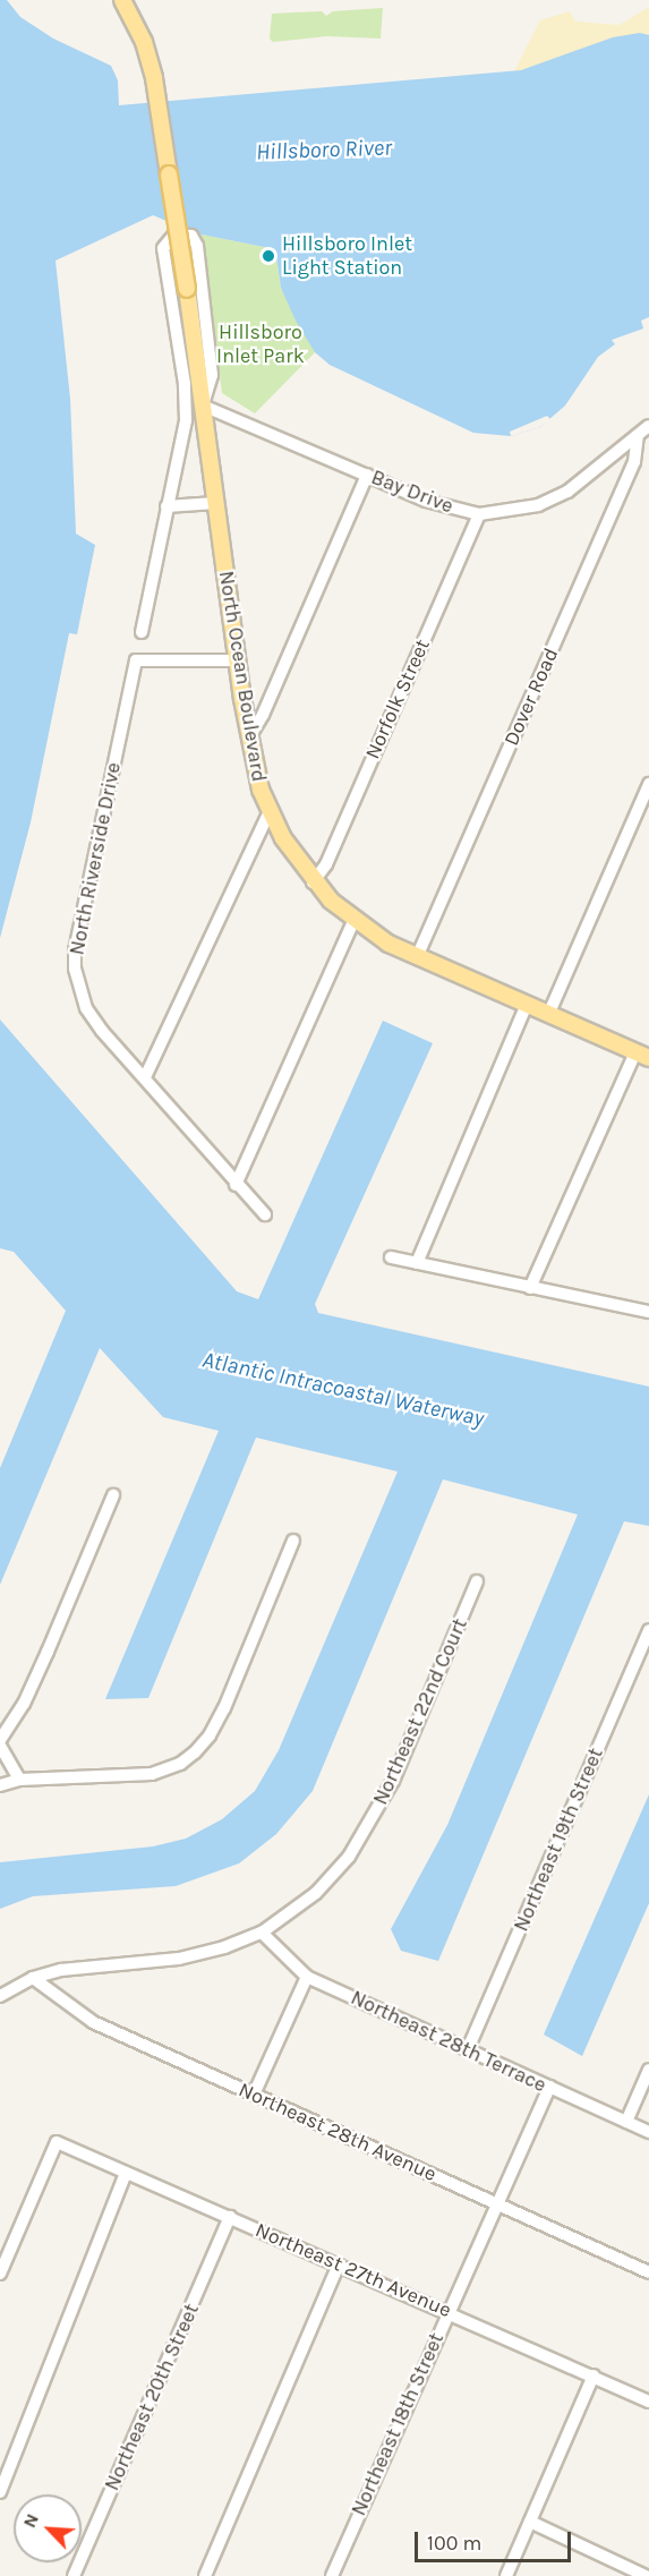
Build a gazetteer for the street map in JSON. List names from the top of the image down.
{
  "streets": {
    "main road": ["North Ocean Boulevard"],
    "street": [
      "Bay Drive",
      "Dover Road",
      "Norfolk Street",
      "North Riverside Drive",
      "Northeast 22nd Court",
      "Northeast 19th Street",
      "Northeast 28th Terrace",
      "Northeast 28th Avenue",
      "Northeast 27th Avenue",
      "Northeast 20th Street",
      "Northeast 18th Street"
    ]
  },
  "crossings": [
    ["Bay Drive", "North Ocean Boulevard"],
    ["Bay Drive", "Dover Road"],
    ["Bay Drive", "Norfolk Street"],
    ["North Ocean Boulevard", "Dover Road"],
    ["North Ocean Boulevard", "Norfolk Street"],
    ["North Ocean Boulevard", "North Riverside Drive"],
    ["Northeast 22nd Court", "Northeast 28th Terrace"],
    ["Northeast 22nd Court", "Northeast 28th Avenue"],
    ["Northeast 19th Street", "Northeast 28th Terrace"],
    ["Northeast 28th Terrace", "Northeast 18th Street"],
    ["Northeast 28th Avenue", "Northeast 18th Street"],
    ["Northeast 27th Avenue", "Northeast 20th Street"],
    ["Northeast 27th Avenue", "Northeast 18th Street"]
  ],
  "water": ["Hillsboro River", "Atlantic Intracoastal Waterway"],
  "parks": ["Hillsboro Inlet Park"],
  "places": ["Hillsboro Inlet Light Station"],
  "scale_bar": "100 m",
  "north": "top left"
}
